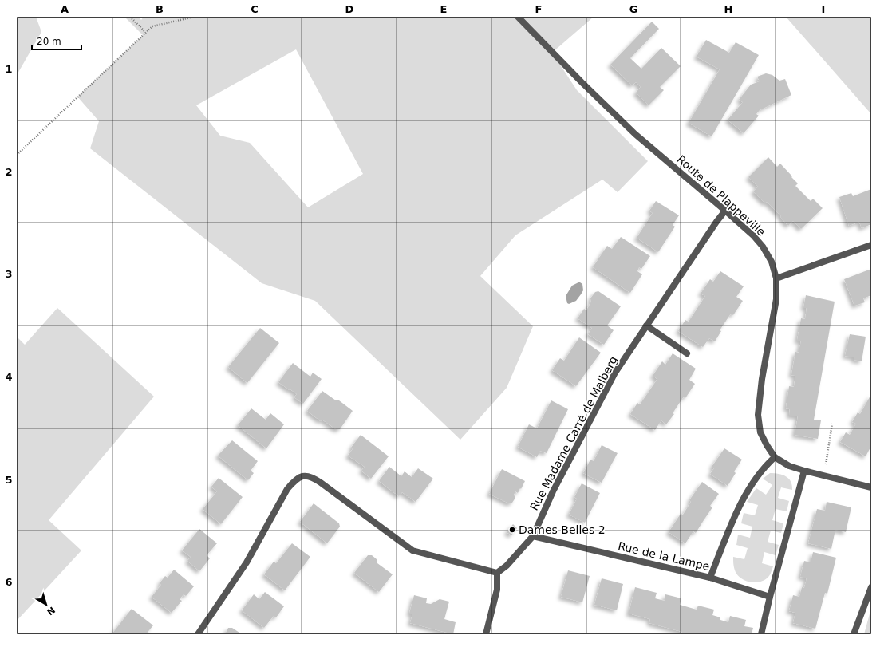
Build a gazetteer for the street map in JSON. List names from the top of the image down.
{
  "streets": {
    "street": ["Route de Plappeville", "Rue Madame Carré de Malberg", "Rue de la Lampe"]
  },
  "crossings": [
    ["Route de Plappeville", "Rue Madame Carré de Malberg"],
    ["Rue Madame Carré de Malberg", "Rue de la Lampe"]
  ],
  "places": ["Dames Belles 2"],
  "scale_bar": "20 m",
  "north": "bottom right",
  "grid": {
    "columns": [
      "A",
      "B",
      "C",
      "D",
      "E",
      "F",
      "G",
      "H",
      "I"
    ],
    "rows": [
      "1",
      "2",
      "3",
      "4",
      "5",
      "6"
    ]
  }
}
